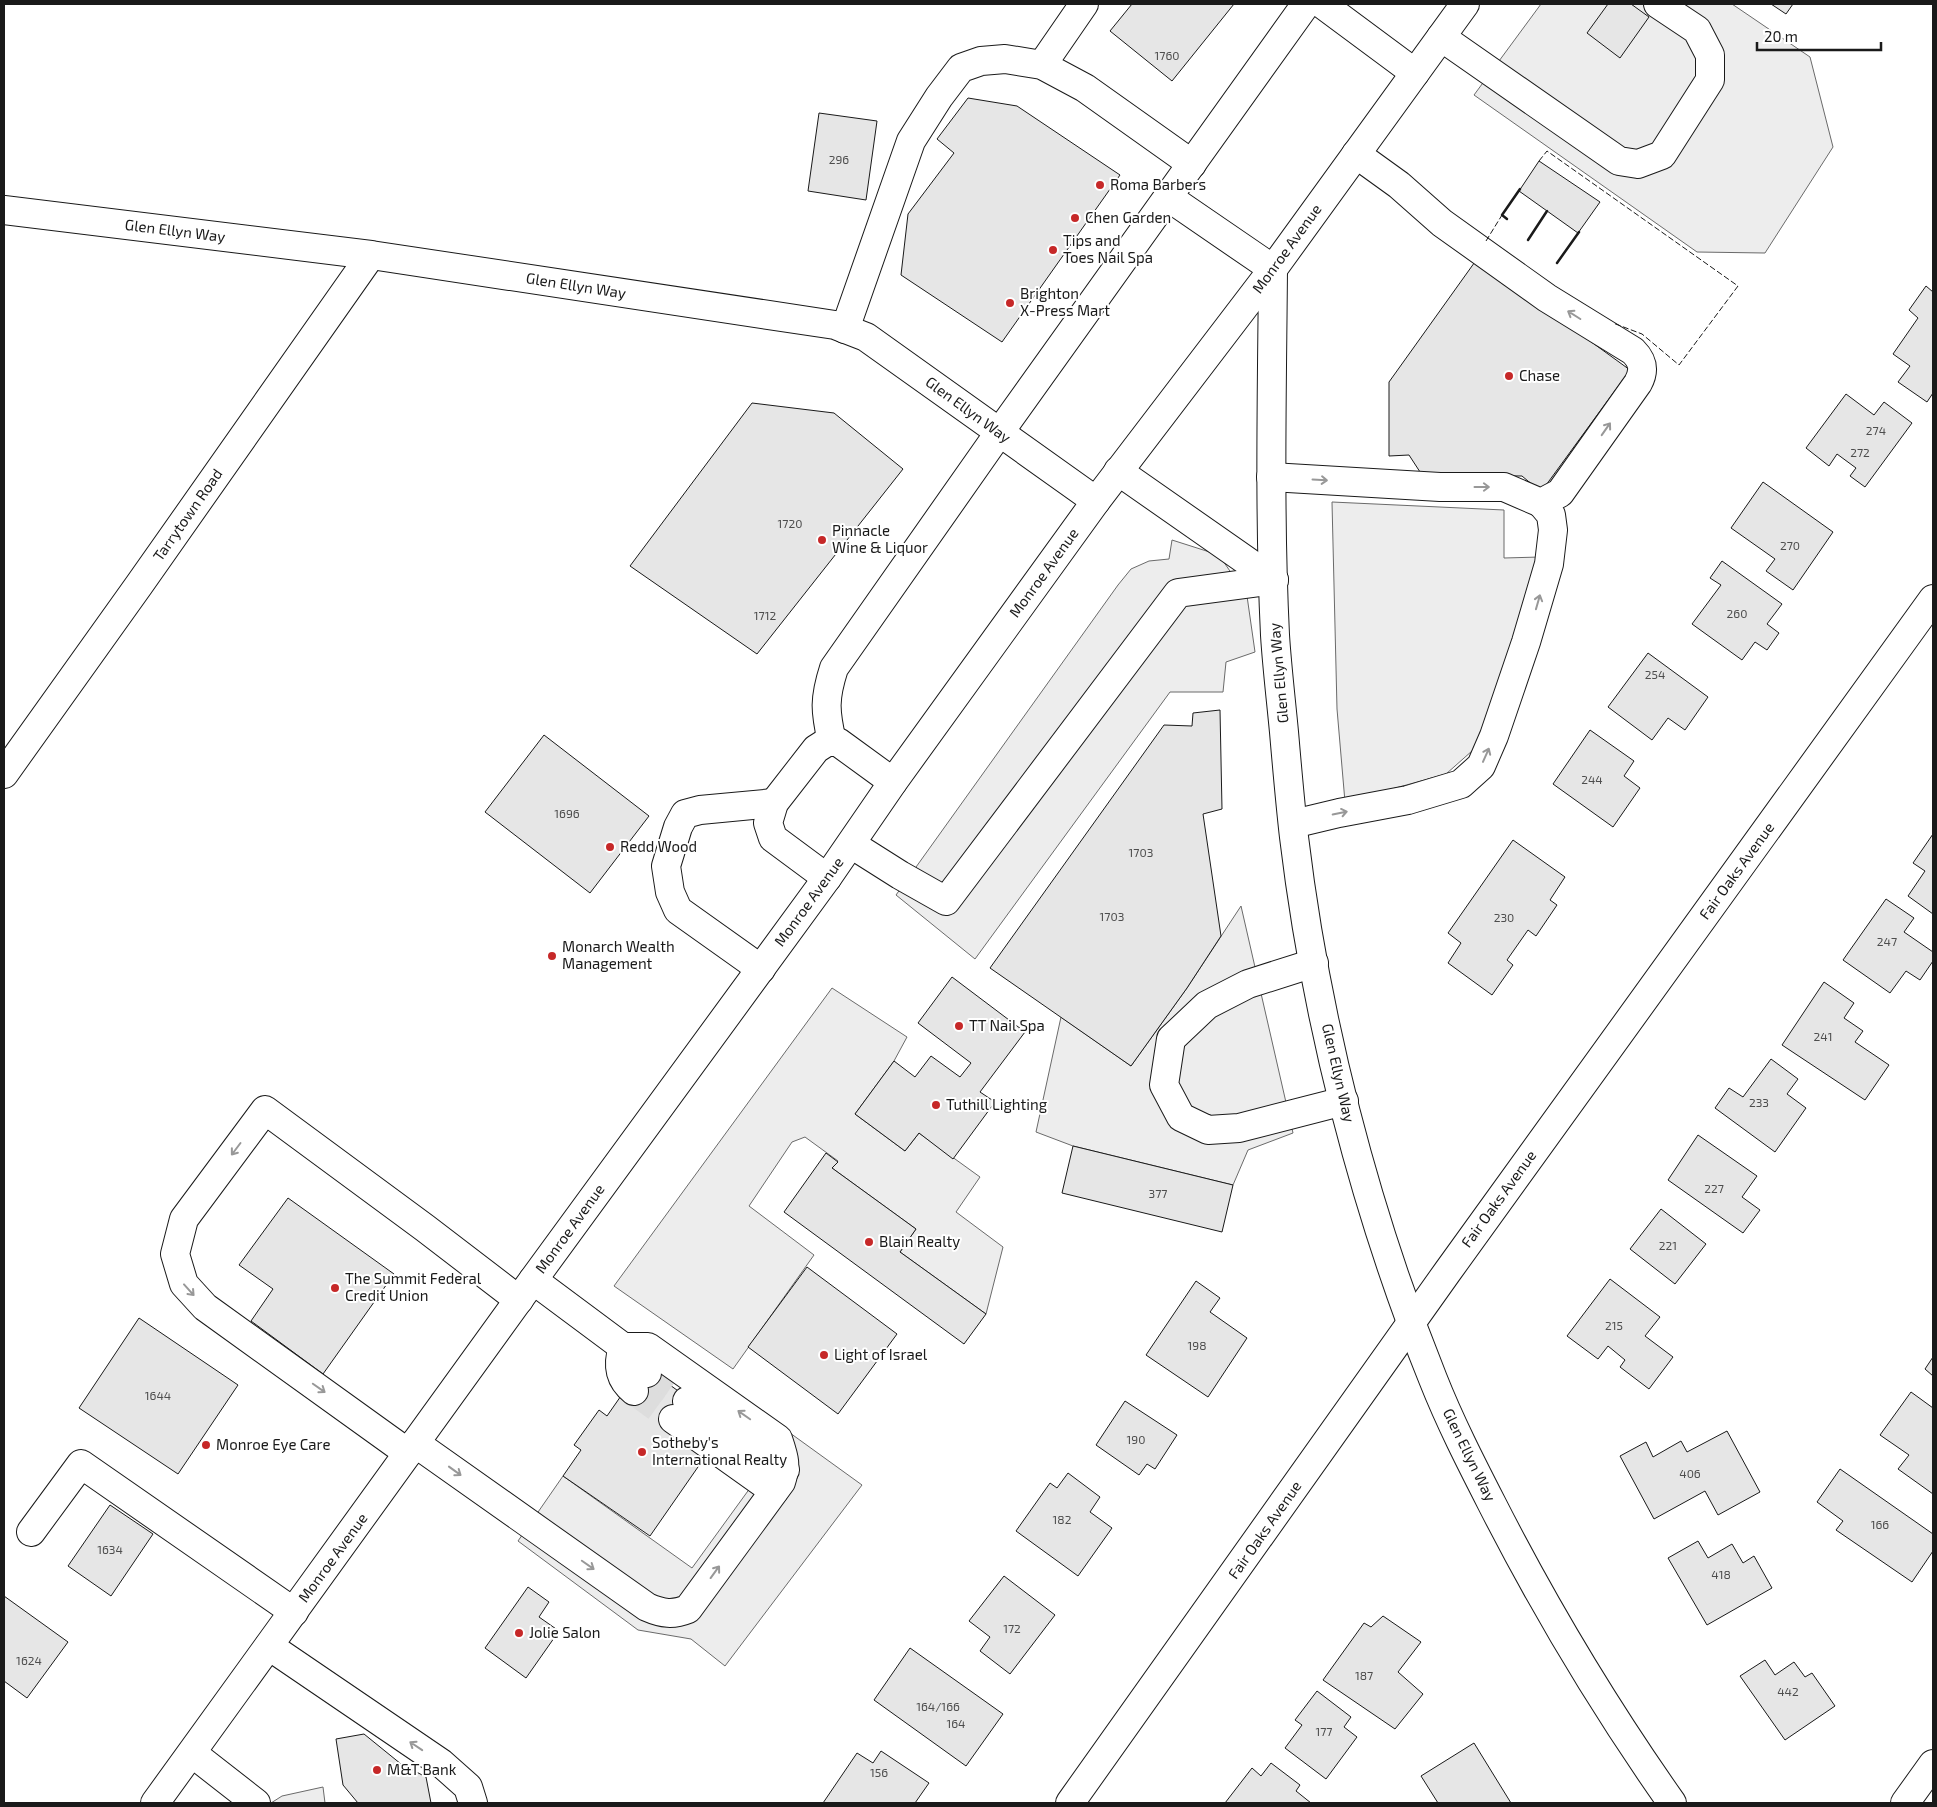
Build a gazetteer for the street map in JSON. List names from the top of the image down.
{
  "streets": {
    "street": [
      "Glen Ellyn Way",
      "Monroe Avenue",
      "Tarrytown Road",
      "Fair Oaks Avenue"
    ]
  },
  "crossings": [
    ["Glen Ellyn Way", "Monroe Avenue"],
    ["Glen Ellyn Way", "Tarrytown Road"],
    ["Glen Ellyn Way", "Fair Oaks Avenue"]
  ],
  "places": [
    "Roma Barbers",
    "Chen Garden",
    "Tips and Toes Nail Spa",
    "Brighton X-Press Mart",
    "Chase",
    "Pinnacle Wine & Liquor",
    "Redd Wood",
    "Monarch Wealth Management",
    "TT Nail Spa",
    "Tuthill Lighting",
    "Blain Realty",
    "The Summit Federal Credit Union",
    "Light of Israel",
    "Monroe Eye Care",
    "Sotheby's International Realty",
    "Jolie Salon",
    "M&T Bank"
  ],
  "house_numbers": [
    "1760",
    "296",
    "274",
    "272",
    "1720",
    "270",
    "260",
    "1712",
    "254",
    "244",
    "1696",
    "1703",
    "1703",
    "230",
    "247",
    "241",
    "233",
    "227",
    "377",
    "221",
    "215",
    "198",
    "1644",
    "190",
    "406",
    "182",
    "166",
    "1634",
    "418",
    "172",
    "1624",
    "187",
    "442",
    "164/166",
    "164",
    "177",
    "156"
  ],
  "scale_bar": "20 m"
}
